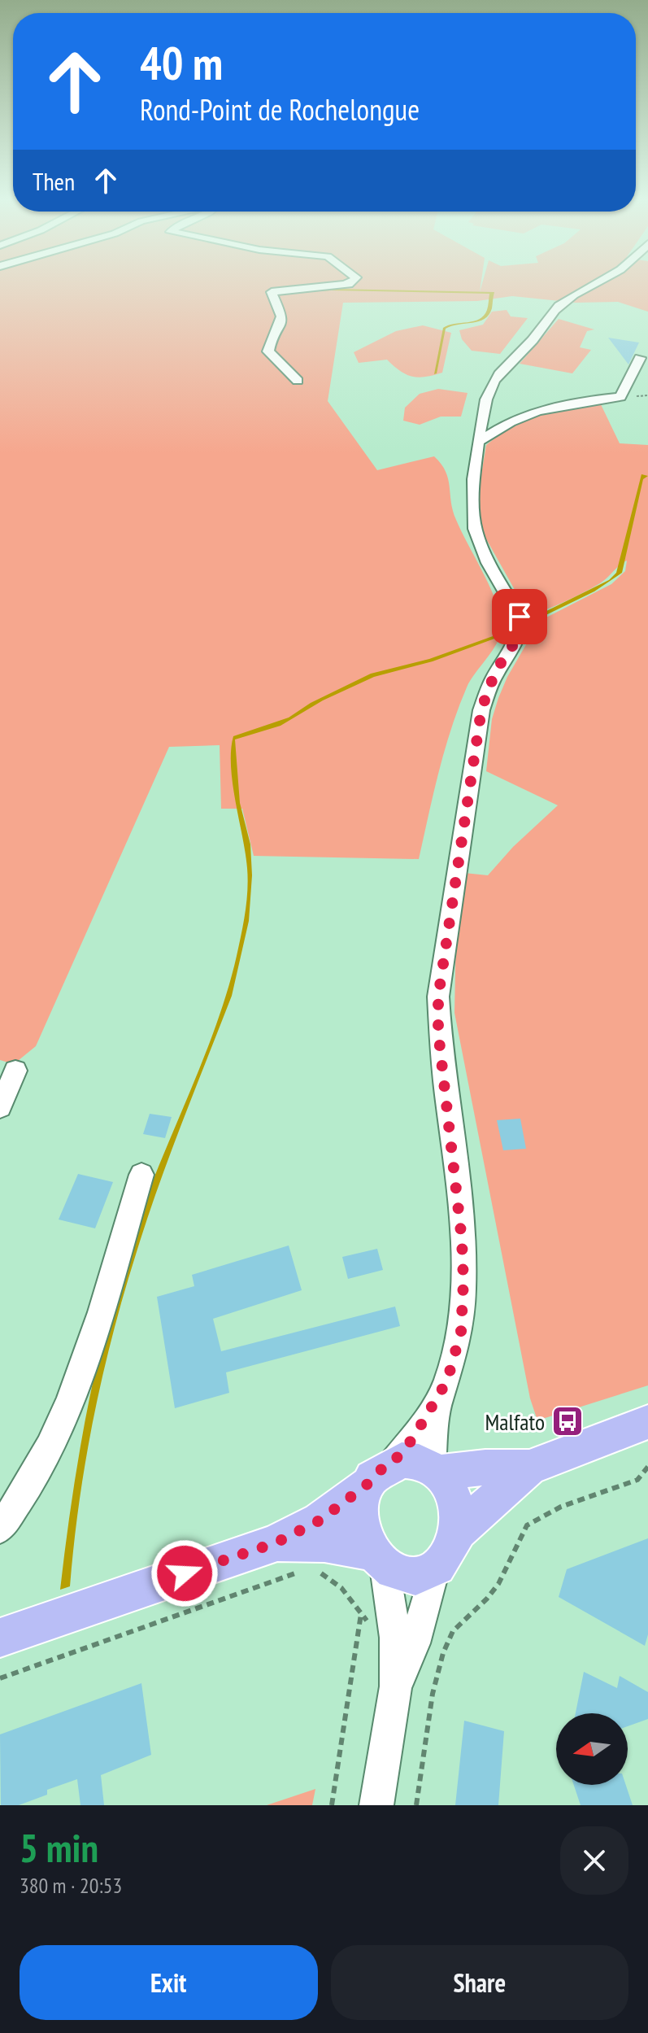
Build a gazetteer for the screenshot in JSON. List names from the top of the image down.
{
  "places": {
    "bus stop": ["Malfato"]
  },
  "north": "left",
  "page": {
    "turn": ["40 m", "Rond-Point de Rochelongue"],
    "then": "Then",
    "heading": ["5 min", "380 m · 20:53"],
    "buttons": ["Exit", "Share"]
  }
}
